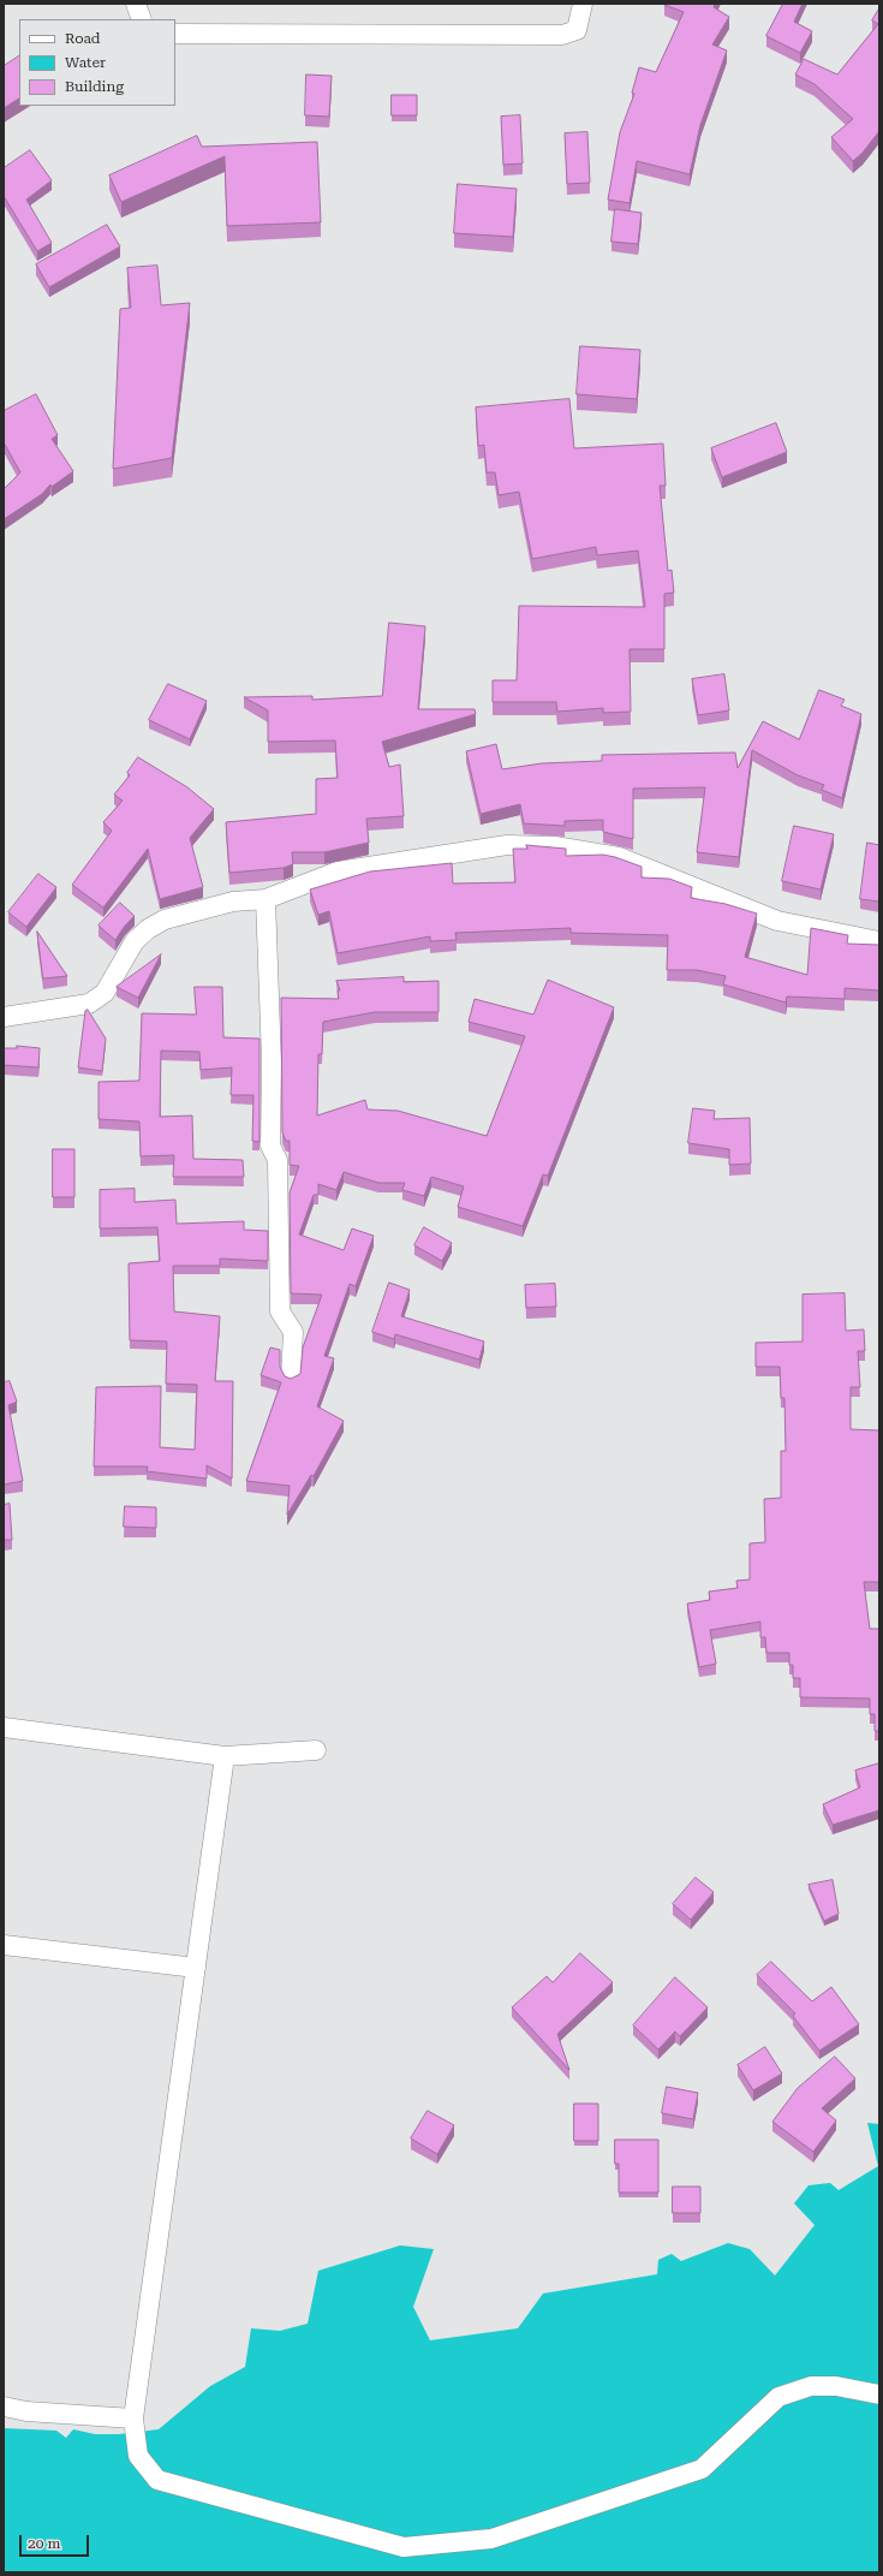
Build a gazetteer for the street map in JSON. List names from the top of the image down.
{
  "legend": ["Road", "Water", "Building"],
  "scale_bar": "20 m"
}
